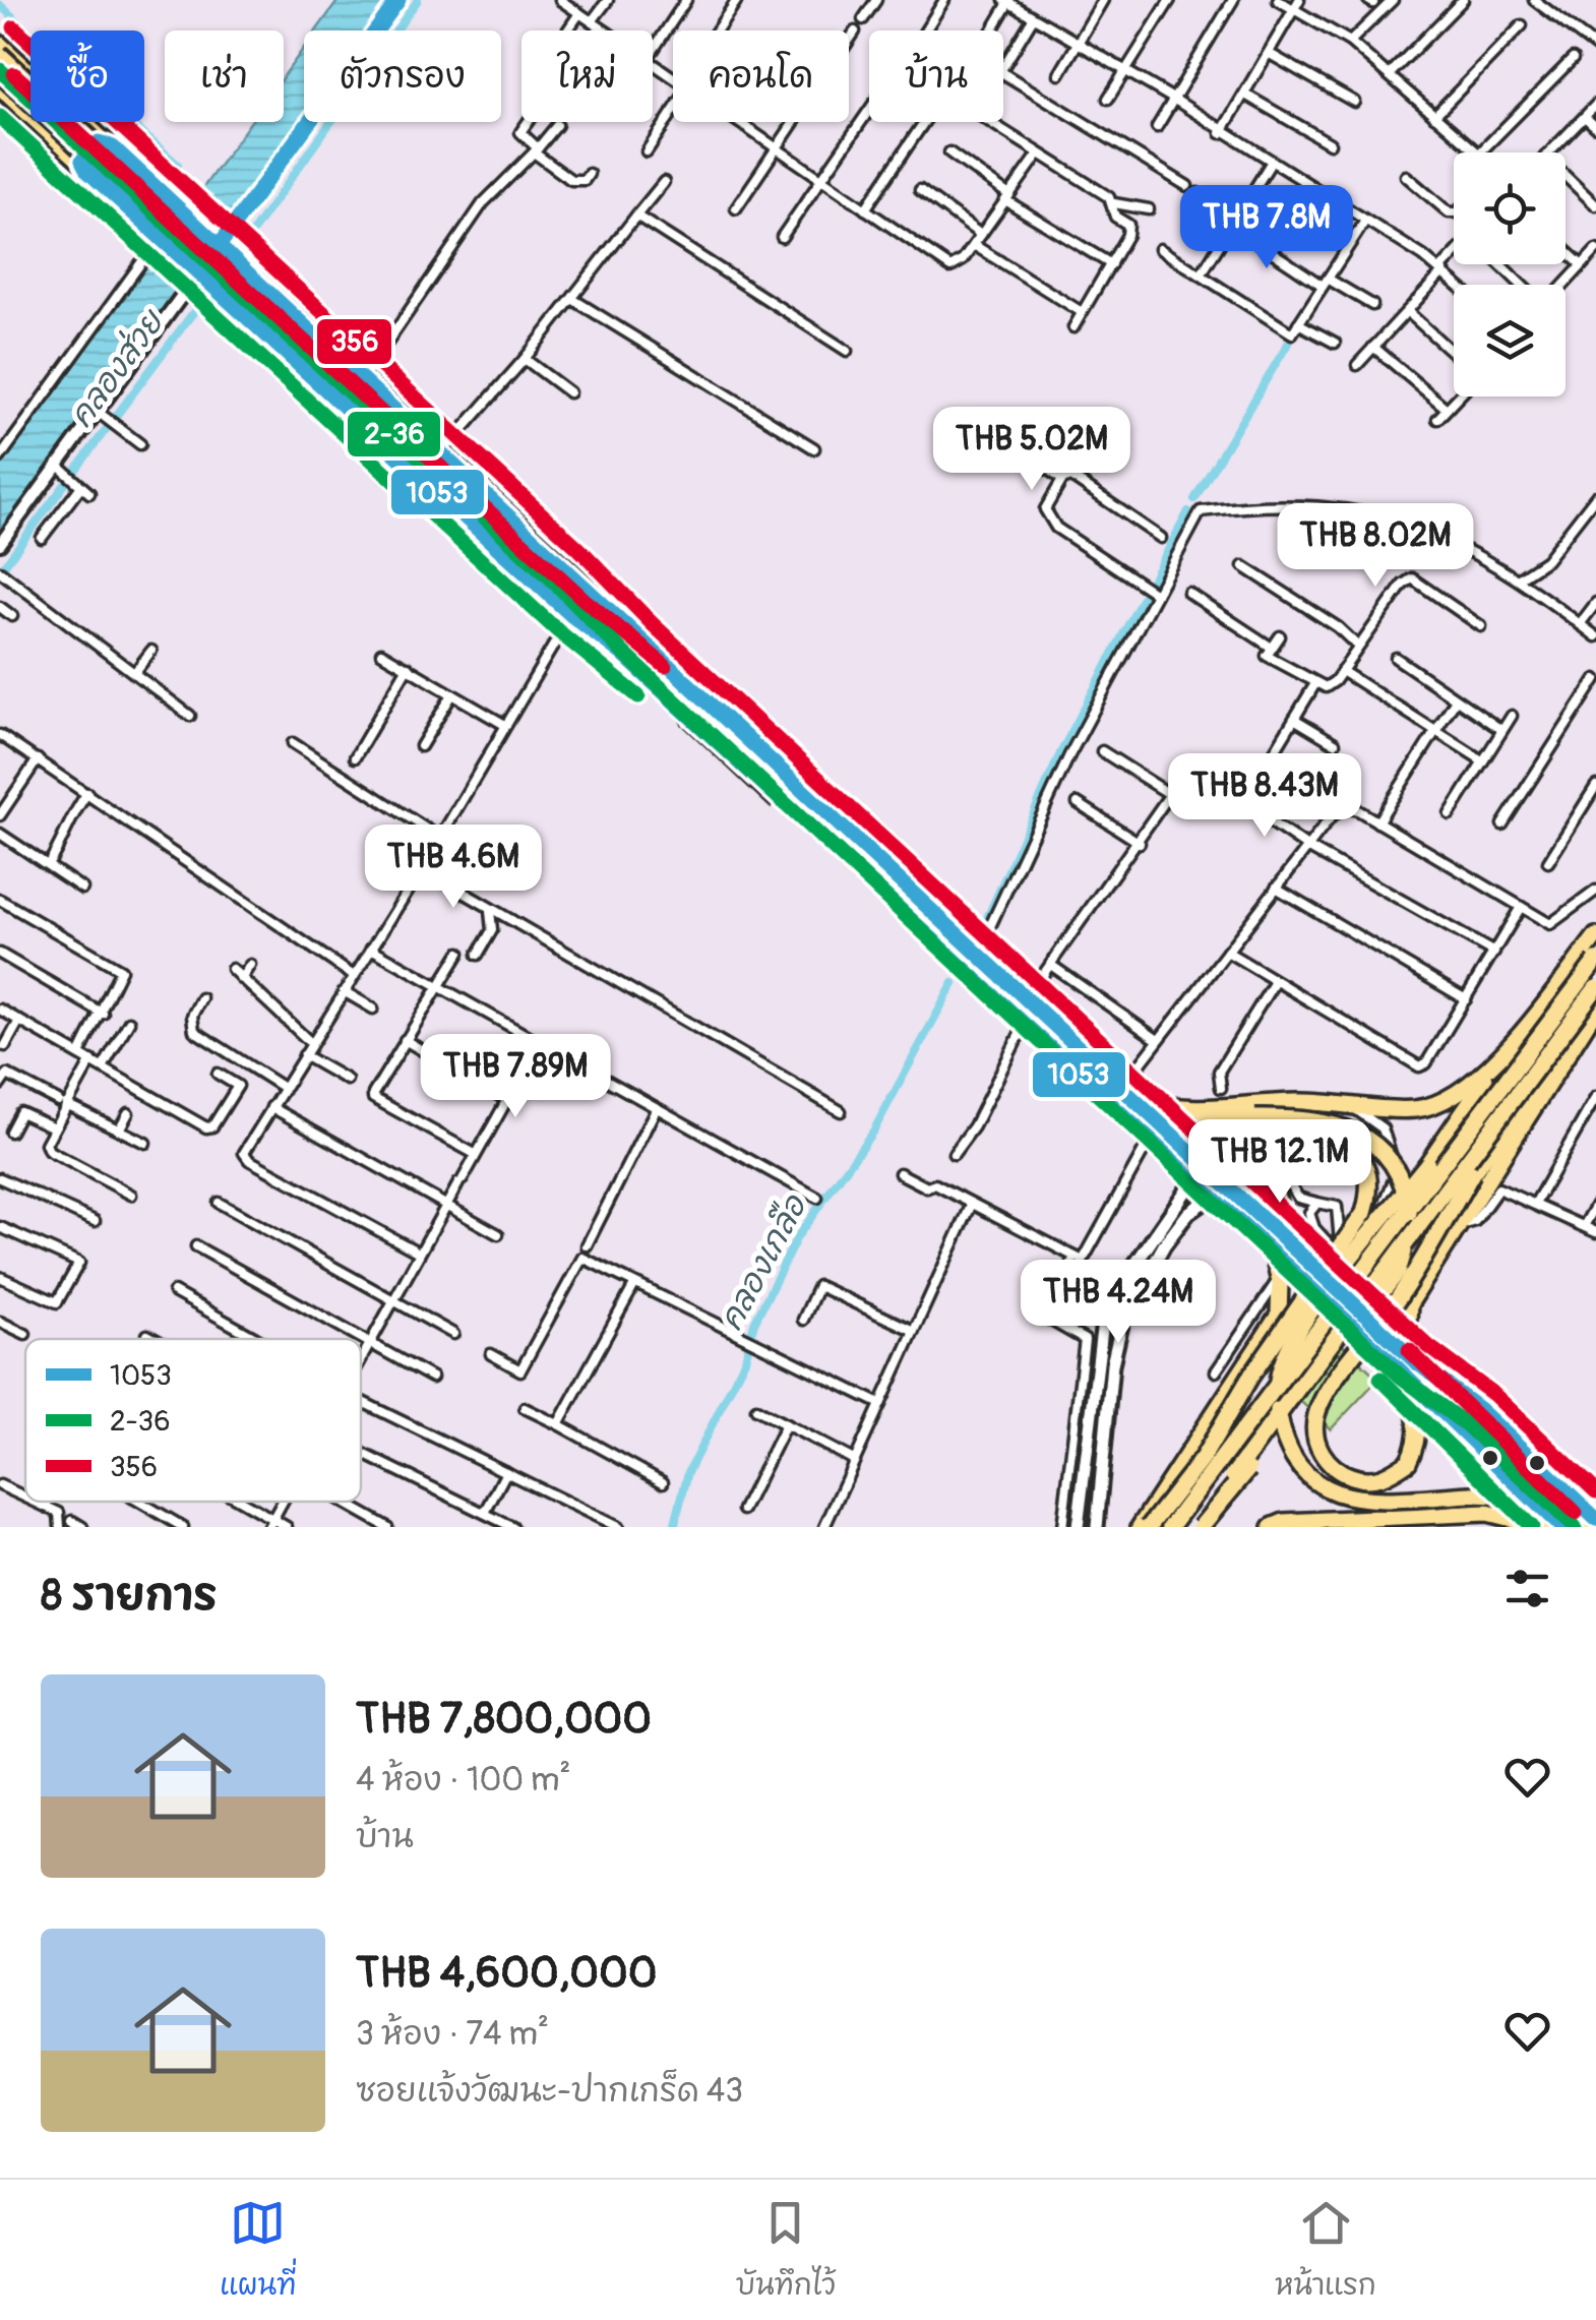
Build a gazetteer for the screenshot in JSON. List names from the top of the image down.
{
  "water": ["คลองส่วย", "คลองเกลือ"],
  "lines": ["transit line 1053", "transit line 356", "transit line 2-36"],
  "legend": ["1053", "2-36", "356"],
  "page": {
    "chip": [
      "ซื้อ",
      "เช่า",
      "ตัวกรอง",
      "ใหม่",
      "คอนโด",
      "บ้าน"
    ],
    "price": [
      "THB 7.8M",
      "THB 5.02M",
      "THB 8.02M",
      "THB 8.43M",
      "THB 4.6M",
      "THB 7.89M",
      "THB 12.1M",
      "THB 4.24M"
    ],
    "heading": "8 รายการ",
    "list": [
      {
        "name": "THB 7,800,000",
        "note": "4 ห้อง · 100 m² · บ้าน"
      },
      {
        "name": "THB 4,600,000",
        "note": "3 ห้อง · 74 m² · ซอยแจ้งวัฒนะ-ปากเกร็ด 43"
      }
    ],
    "tabs": ["แผนที่", "บันทึกไว้", "หน้าแรก"]
  }
}
